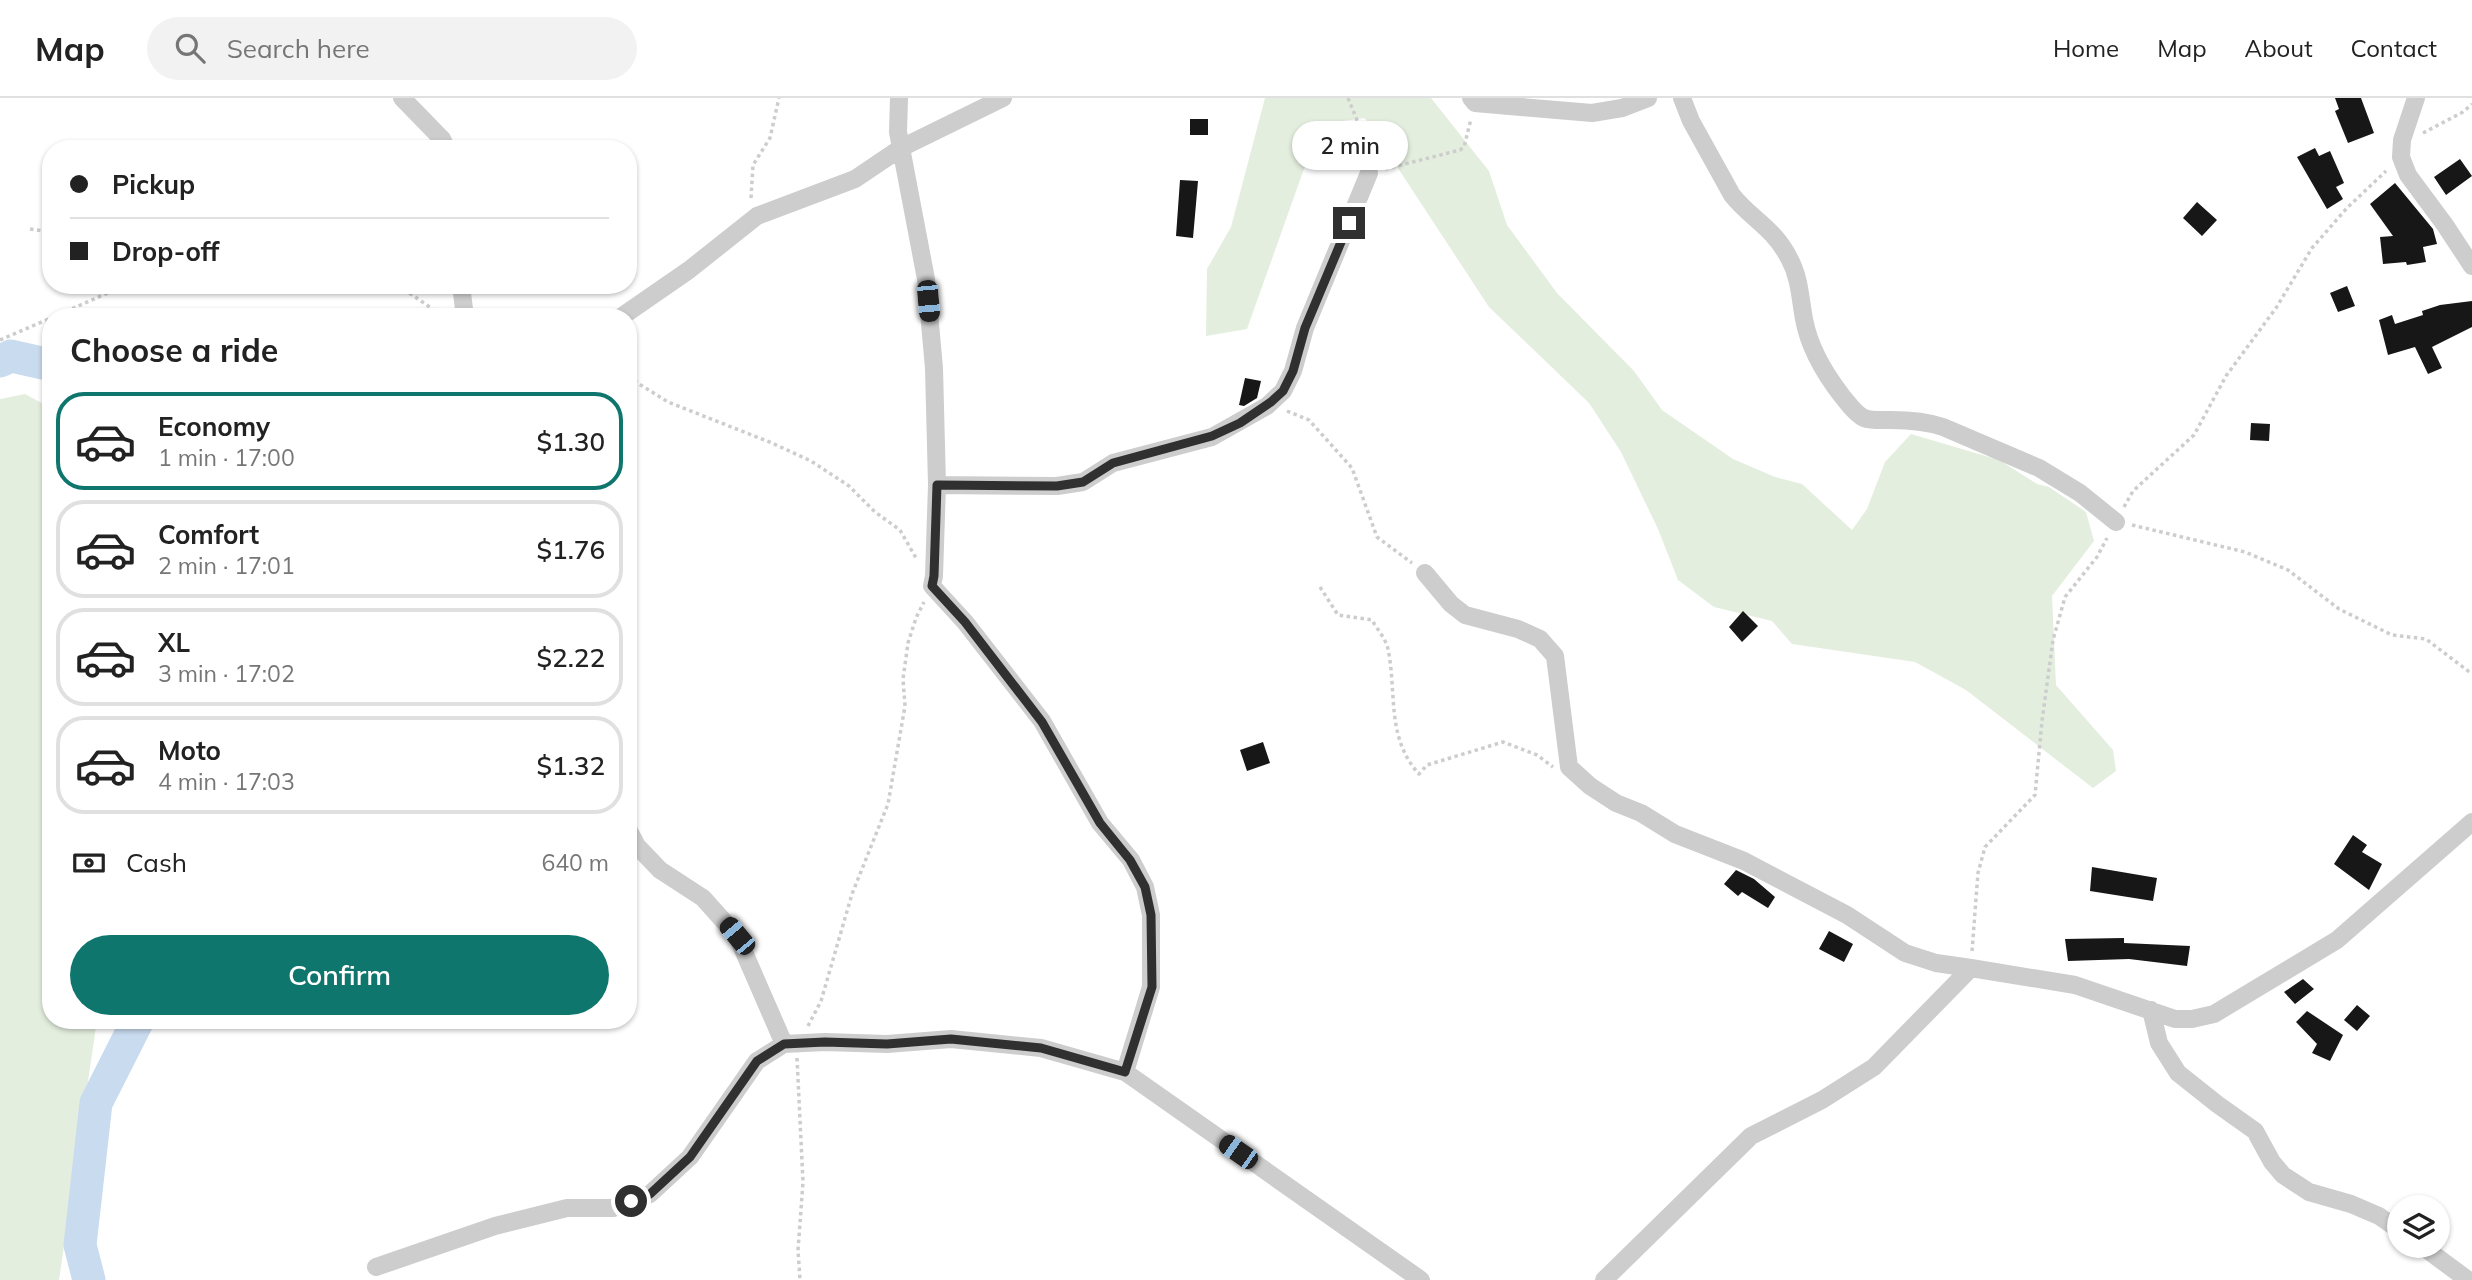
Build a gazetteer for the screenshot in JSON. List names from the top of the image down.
{
  "page": {
    "header": "Map",
    "search": "Search here",
    "nav": [
      "Home",
      "Map",
      "About",
      "Contact"
    ],
    "bubble": "2 min",
    "banner": ["Pickup", "Drop-off"],
    "heading": "Choose a ride",
    "list": [
      {
        "name": "Economy",
        "note": "1 min · 17:00",
        "value": "$1.30"
      },
      {
        "name": "Comfort",
        "note": "2 min · 17:01",
        "value": "$1.76"
      },
      {
        "name": "XL",
        "note": "3 min · 17:02",
        "value": "$2.22"
      },
      {
        "name": "Moto",
        "note": "4 min · 17:03",
        "value": "$1.32"
      }
    ],
    "pay": ["Cash", "640 m"],
    "buttons": "Confirm"
  }
}
